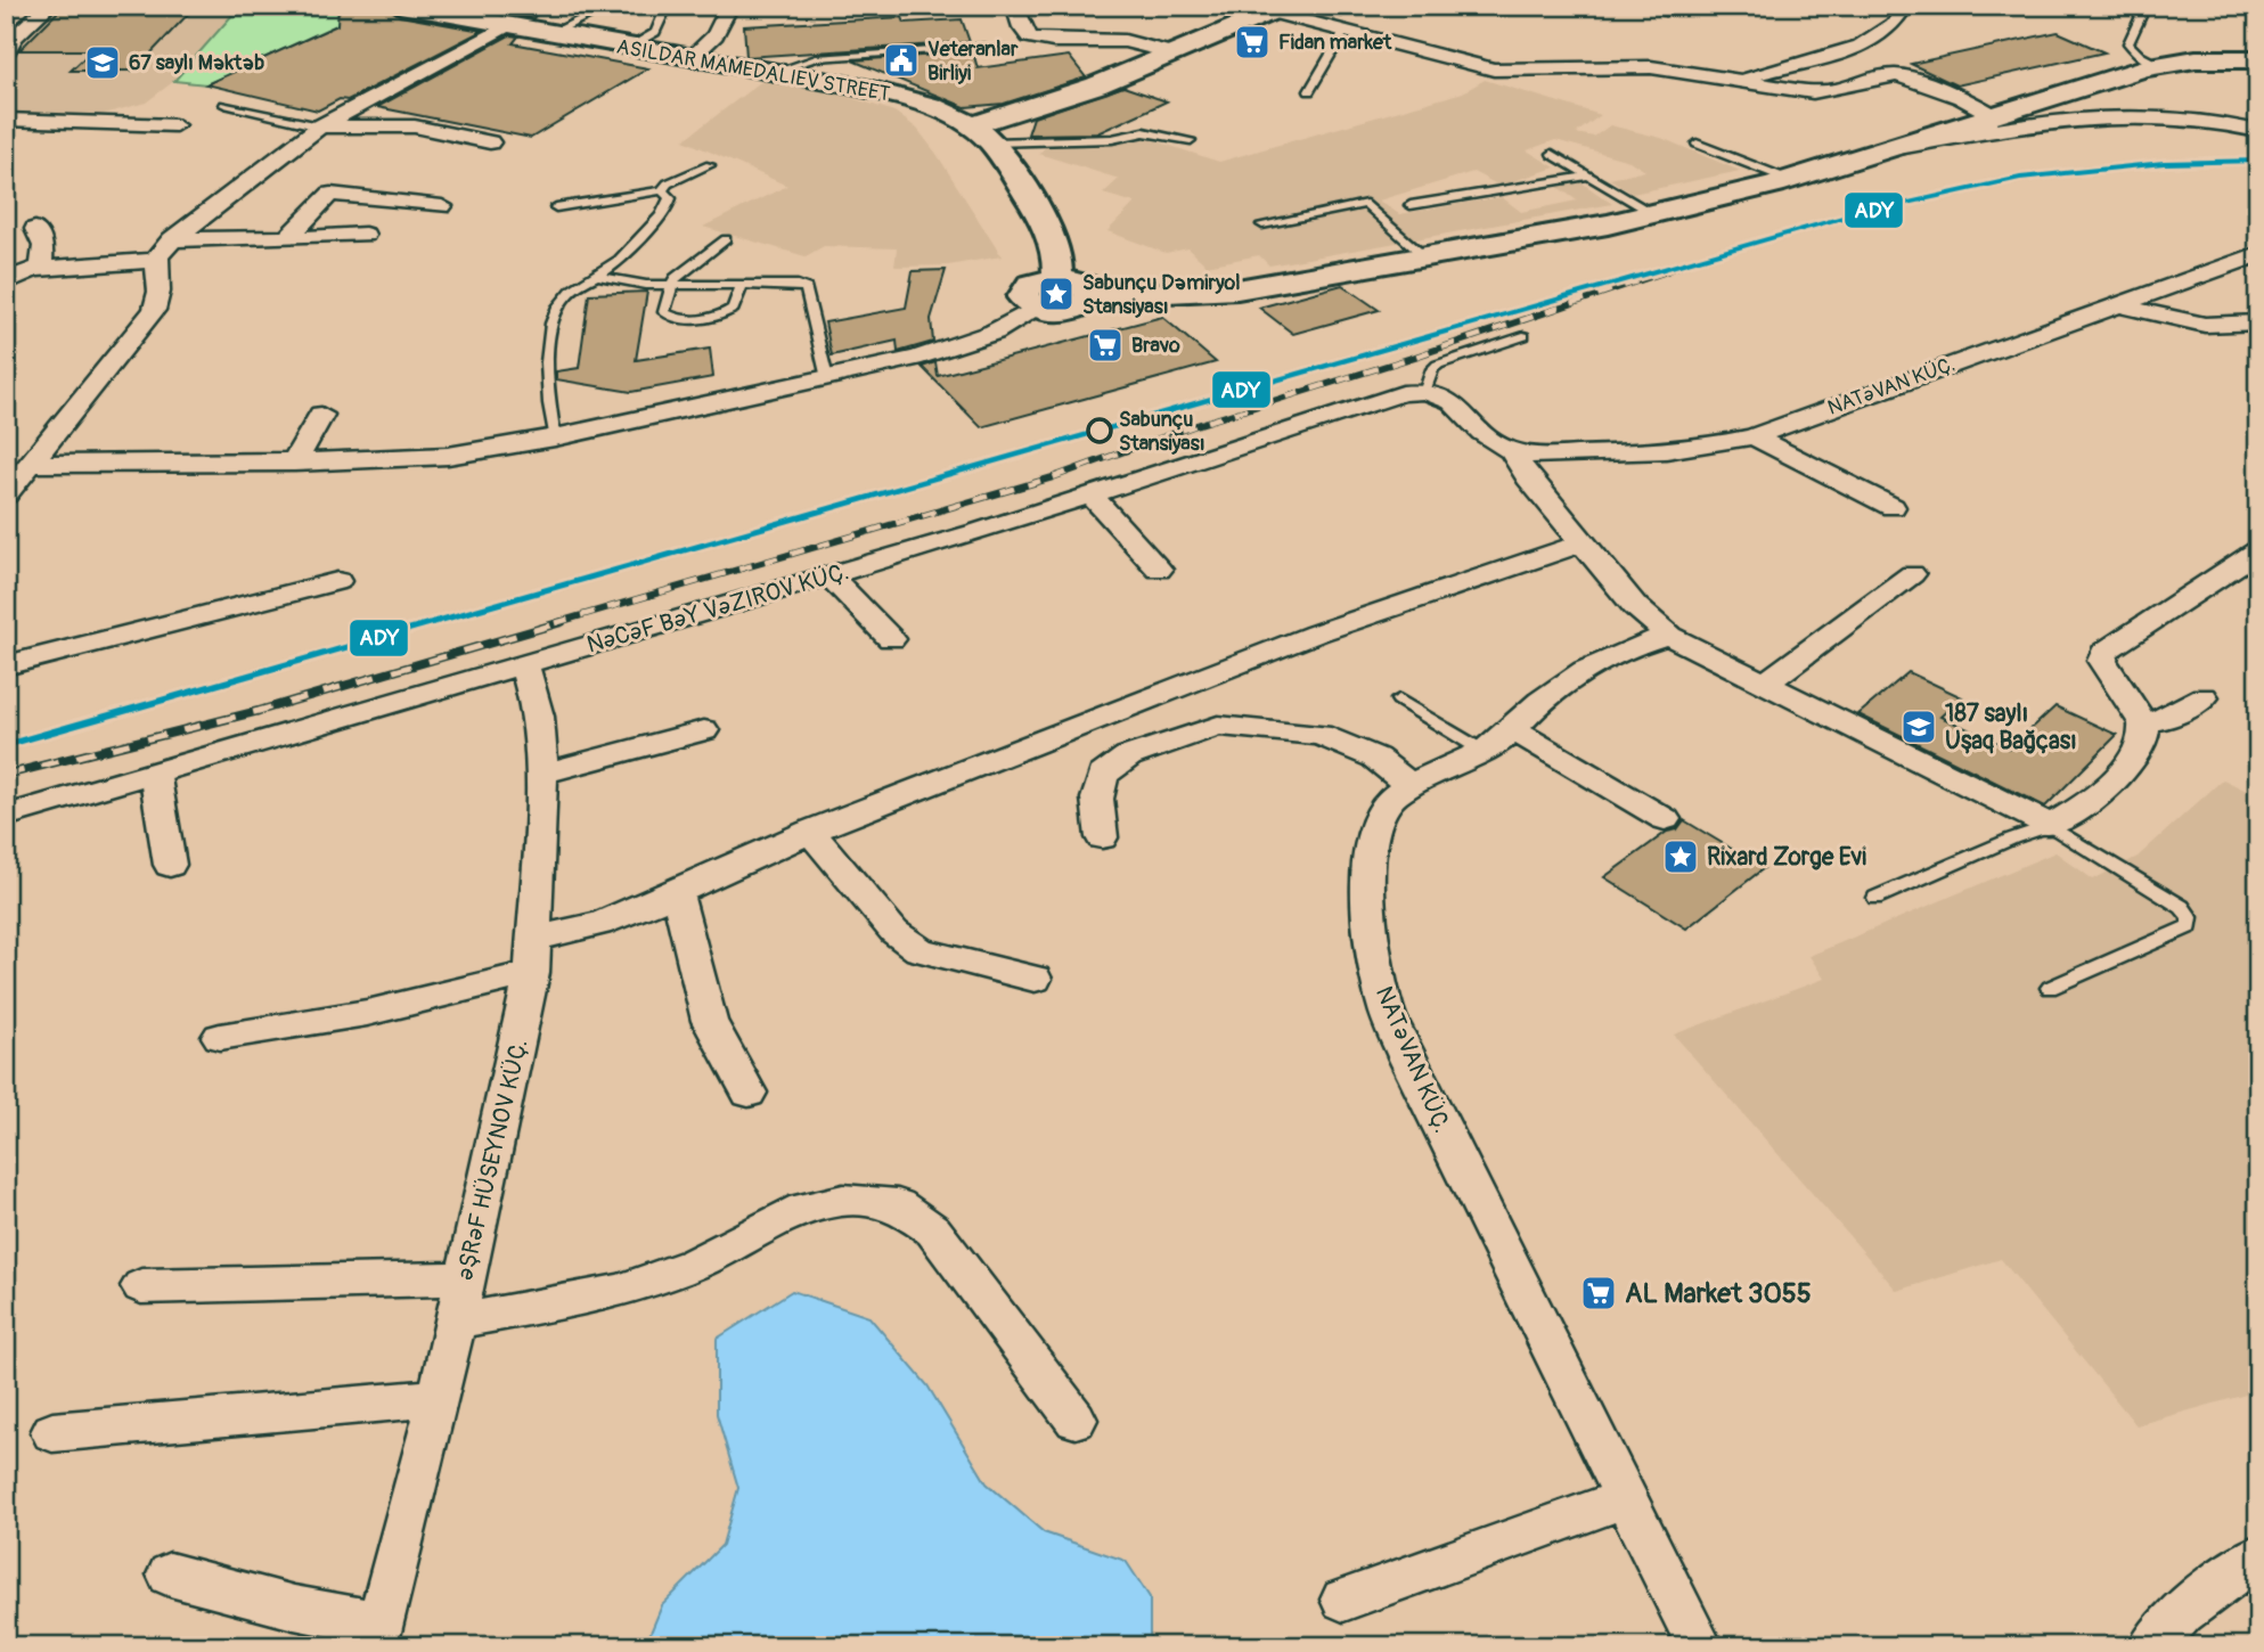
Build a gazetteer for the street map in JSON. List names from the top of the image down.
{
  "streets": {
    "street": [
      "ASILDAR MAMEDALIEV STREET",
      "NATƏVAN KÜÇ.",
      "NƏCƏF BƏY VƏZIROV KÜÇ.",
      "ƏŞRƏF HÜSEYNOV KÜÇ."
    ]
  },
  "crossings": [
    ["NƏCƏF BƏY VƏZIROV KÜÇ.", "ƏŞRƏF HÜSEYNOV KÜÇ."]
  ],
  "places": {
    "supermarket": ["Fidan market", "Bravo", "AL Market 3055"],
    "public building": ["Veteranlar Birliyi"],
    "school or university": ["67 saylı Məktəb", "187 saylı Uşaq Bağçası"],
    "place": ["Sabunçu Dəmiryol Stansiyası", "Rixard Zorge Evi"],
    "other": ["Sabunçu Stansiyası"]
  },
  "lines": ["transit line ADY"]
}
